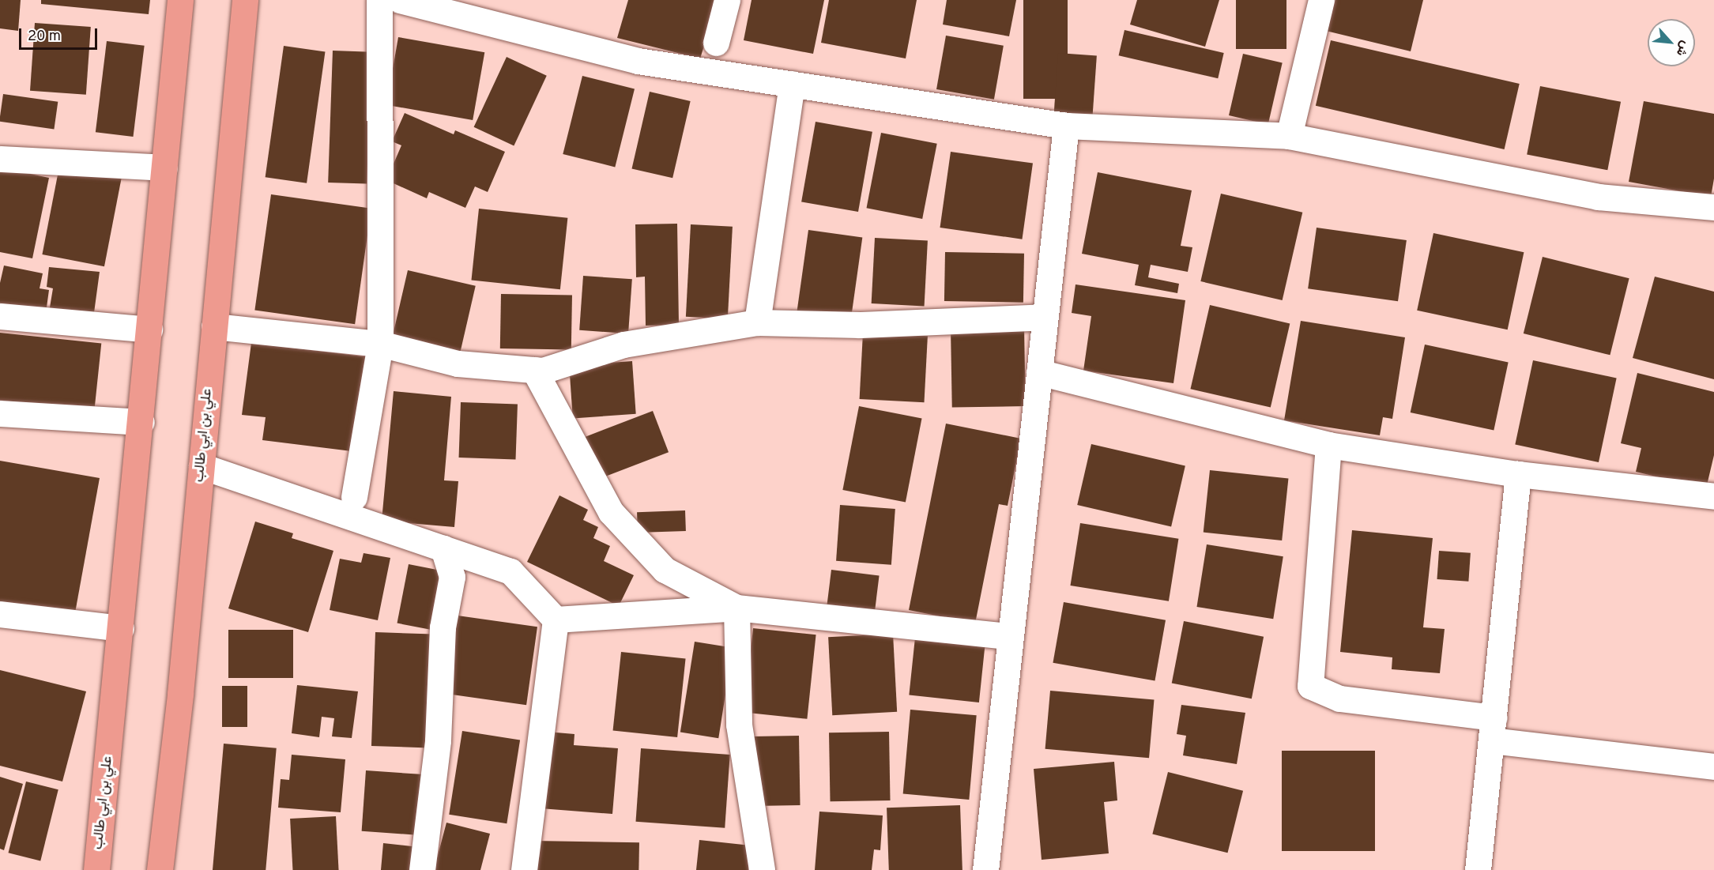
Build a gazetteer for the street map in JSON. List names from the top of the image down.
{
  "streets": {
    "main road": ["علي بن ابي طالب"]
  },
  "scale_bar": "20 m",
  "north": "bottom right"
}
